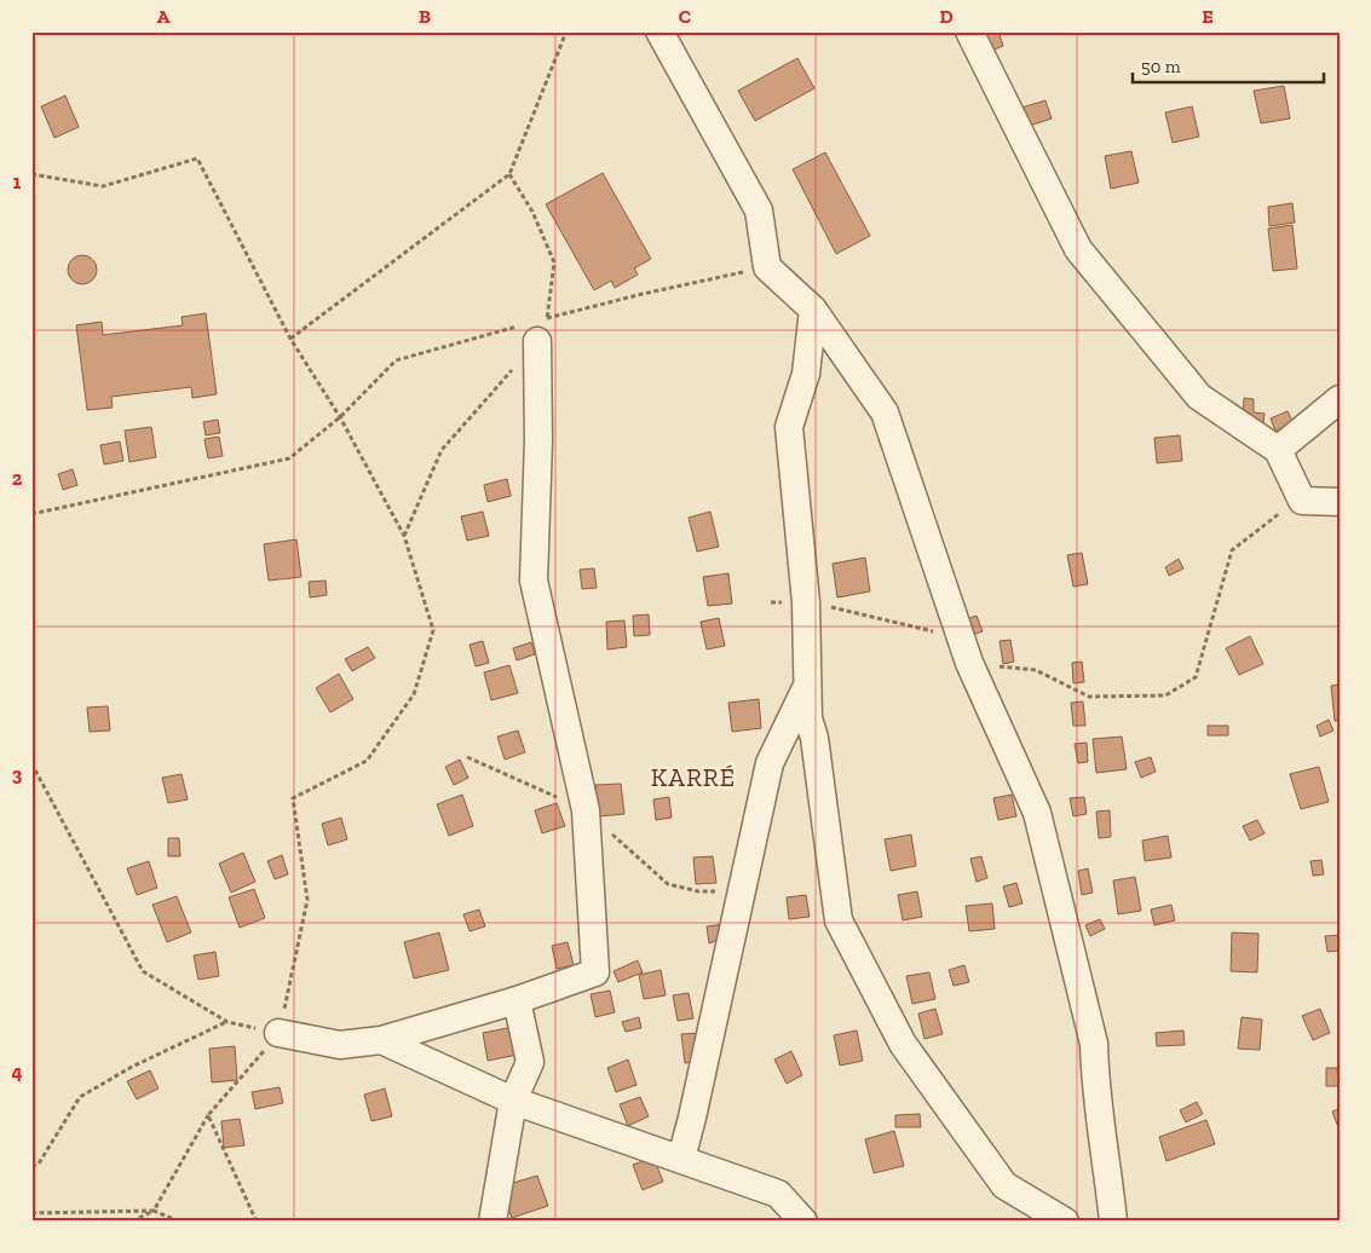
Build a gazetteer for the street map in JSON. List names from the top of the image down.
{
  "districts": ["KARRÉ"],
  "scale_bar": "50 m",
  "grid": {
    "columns": [
      "A",
      "B",
      "C",
      "D",
      "E"
    ],
    "rows": [
      "1",
      "2",
      "3",
      "4"
    ]
  }
}
